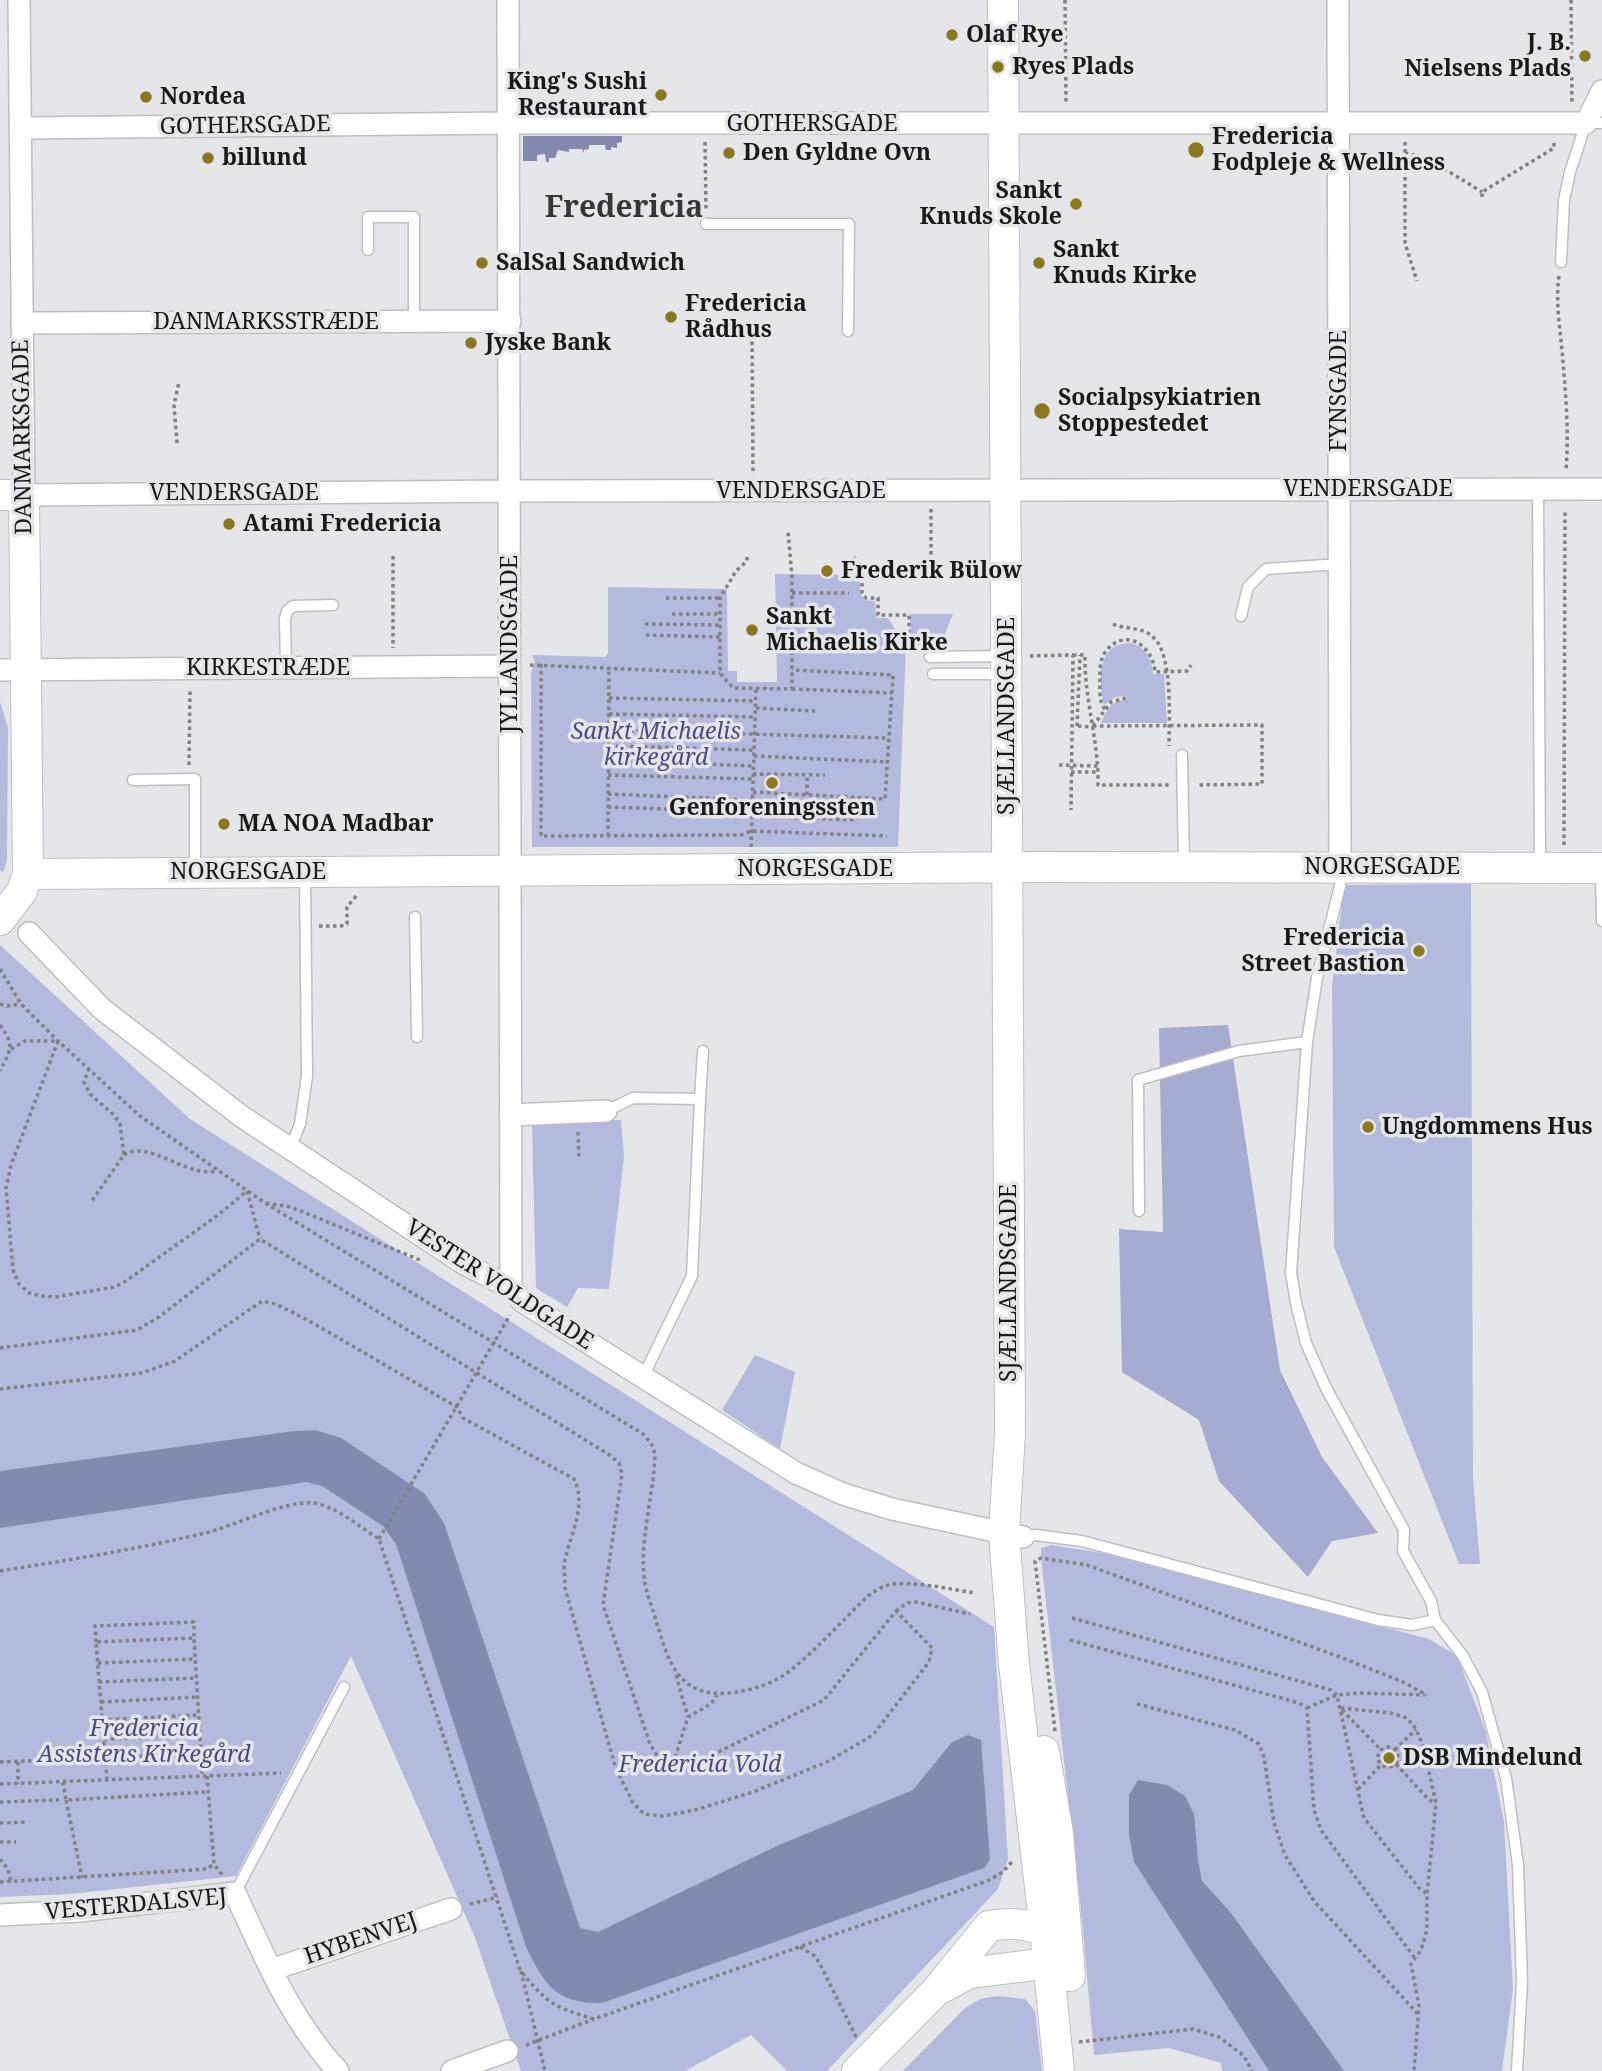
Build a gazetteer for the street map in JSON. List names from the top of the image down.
{
  "streets": {
    "street": [
      "GOTHERSGADE",
      "DANMARKSSTRÆDE",
      "FYNSGADE",
      "DANMARKSGADE",
      "VENDERSGADE",
      "JYLLANDSGADE",
      "KIRKESTRÆDE",
      "SJÆLLANDSGADE",
      "NORGESGADE",
      "VESTER VOLDGADE",
      "VESTERDALSVEJ",
      "HYBENVEJ"
    ]
  },
  "crossings": [
    ["GOTHERSGADE", "FYNSGADE"],
    ["GOTHERSGADE", "DANMARKSGADE"],
    ["GOTHERSGADE", "JYLLANDSGADE"],
    ["GOTHERSGADE", "SJÆLLANDSGADE"],
    ["DANMARKSSTRÆDE", "DANMARKSGADE"],
    ["DANMARKSSTRÆDE", "JYLLANDSGADE"],
    ["FYNSGADE", "VENDERSGADE"],
    ["FYNSGADE", "NORGESGADE"],
    ["DANMARKSGADE", "VENDERSGADE"],
    ["DANMARKSGADE", "KIRKESTRÆDE"],
    ["DANMARKSGADE", "NORGESGADE"],
    ["VENDERSGADE", "JYLLANDSGADE"],
    ["VENDERSGADE", "SJÆLLANDSGADE"],
    ["JYLLANDSGADE", "KIRKESTRÆDE"],
    ["JYLLANDSGADE", "NORGESGADE"],
    ["JYLLANDSGADE", "VESTER VOLDGADE"],
    ["SJÆLLANDSGADE", "NORGESGADE"],
    ["SJÆLLANDSGADE", "VESTER VOLDGADE"],
    ["VESTERDALSVEJ", "HYBENVEJ"]
  ],
  "districts": ["Fredericia"],
  "parks": ["Sankt Michaelis kirkegård", "Fredericia Assistens Kirkegård", "Fredericia Vold"],
  "places": [
    "Olaf Rye",
    "J. B. Nielsens Plads",
    "Ryes Plads",
    "King's Sushi Restaurant",
    "Nordea",
    "Fredericia Fodpleje & Wellness",
    "Den Gyldne Ovn",
    "billund",
    "Sankt Knuds Skole",
    "SalSal Sandwich",
    "Sankt Knuds Kirke",
    "Fredericia Rådhus",
    "Jyske Bank",
    "Socialpsykiatrien Stoppestedet",
    "Atami Fredericia",
    "Frederik Bülow",
    "Sankt Michaelis Kirke",
    "Genforeningssten",
    "MA NOA Madbar",
    "Fredericia Street Bastion",
    "Ungdommens Hus",
    "DSB Mindelund"
  ]
}
